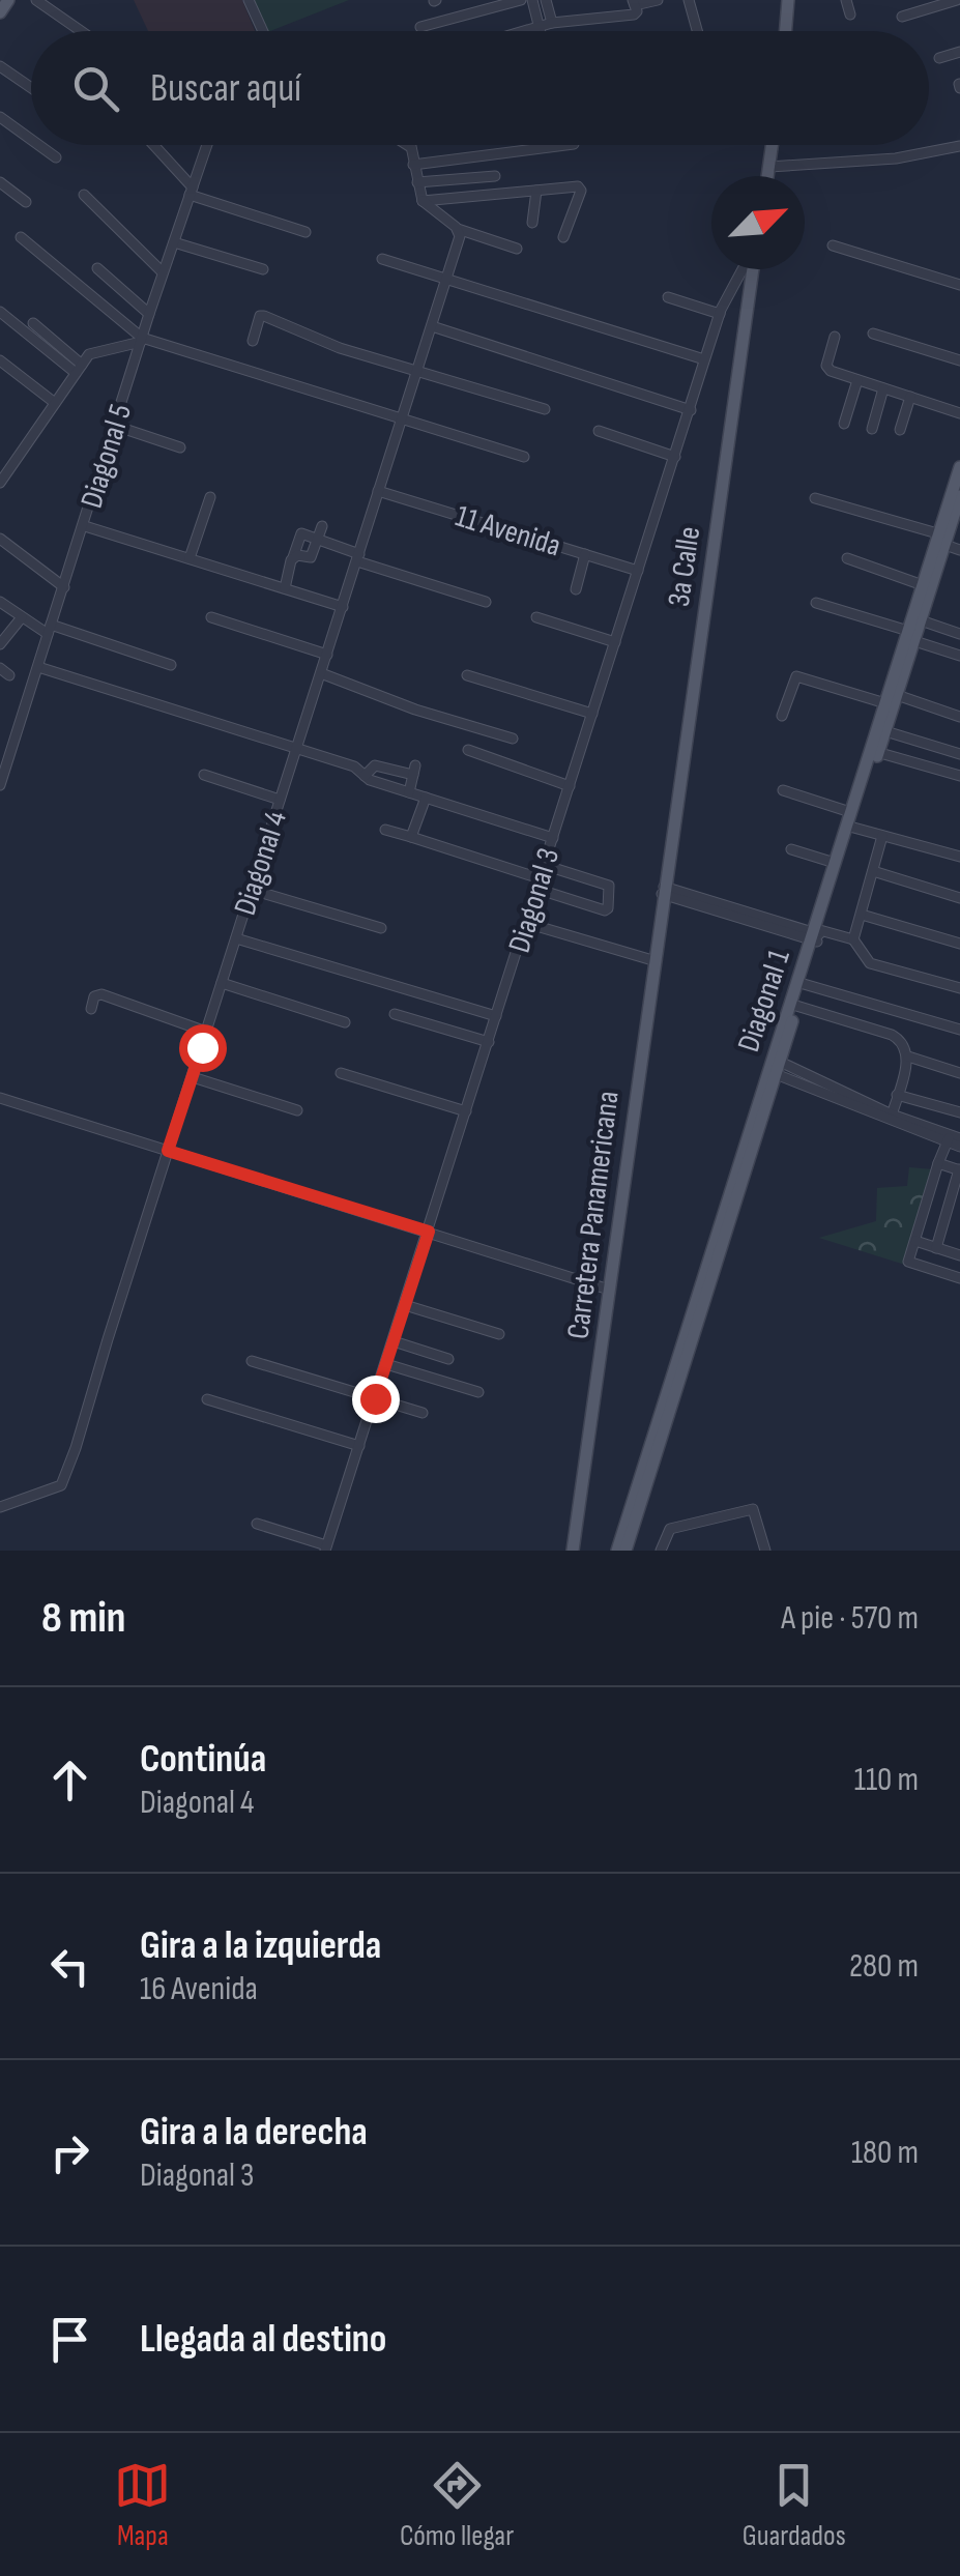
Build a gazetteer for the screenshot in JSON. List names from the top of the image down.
{
  "streets": {
    "main road": ["3a Calle", "Diagonal 1", "Carretera Panamericana"],
    "street": [
      "Diagonal 5",
      "11 Avenida",
      "Diagonal 4",
      "Diagonal 3"
    ]
  },
  "crossings": [
    ["11 Avenida", "Diagonal 4"],
    ["11 Avenida", "Diagonal 3"],
    ["3a Calle", "Carretera Panamericana"]
  ],
  "north": "top right",
  "page": {
    "search": "Buscar aquí",
    "heading": ["8 min", "A pie · 570 m"],
    "list": [
      ["Continúa", "Diagonal 4", "110 m"],
      ["Gira a la izquierda", "16 Avenida", "280 m"],
      ["Gira a la derecha", "Diagonal 3", "180 m"],
      "Llegada al destino"
    ],
    "nav": ["Mapa", "Cómo llegar", "Guardados"]
  }
}
